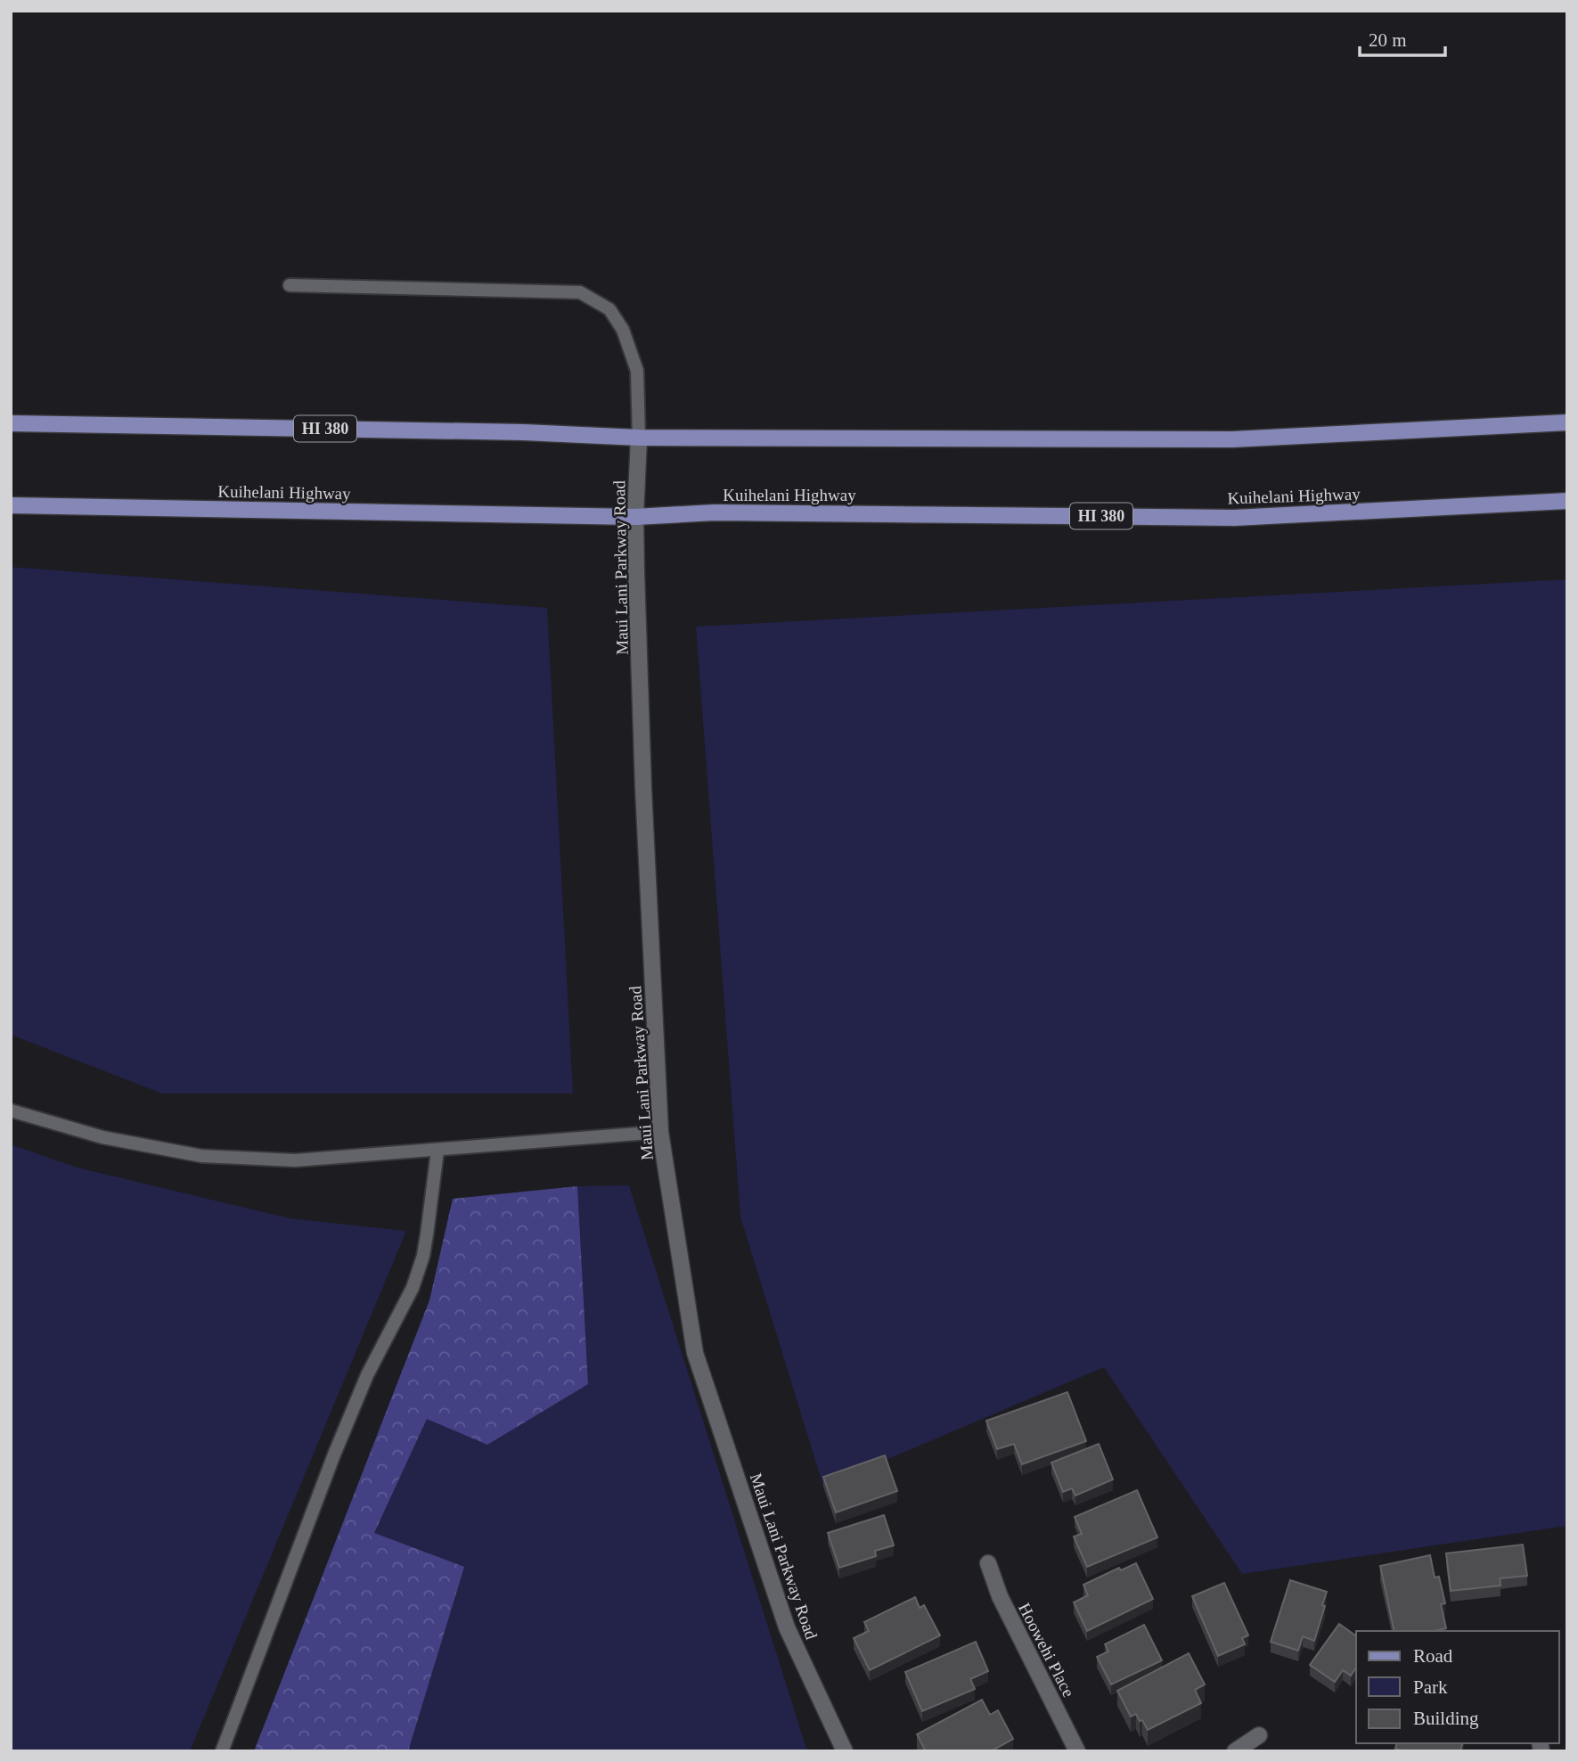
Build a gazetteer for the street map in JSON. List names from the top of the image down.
{
  "streets": {
    "main road": [
      "HI 380",
      "Kuihelani Highway",
      "Maui Lani Parkway Road",
      "Hoowehi Place"
    ]
  },
  "crossings": [
    ["HI 380", "Maui Lani Parkway Road"],
    ["Kuihelani Highway", "Maui Lani Parkway Road"]
  ],
  "legend": ["Road", "Park", "Building"],
  "scale_bar": "20 m"
}
